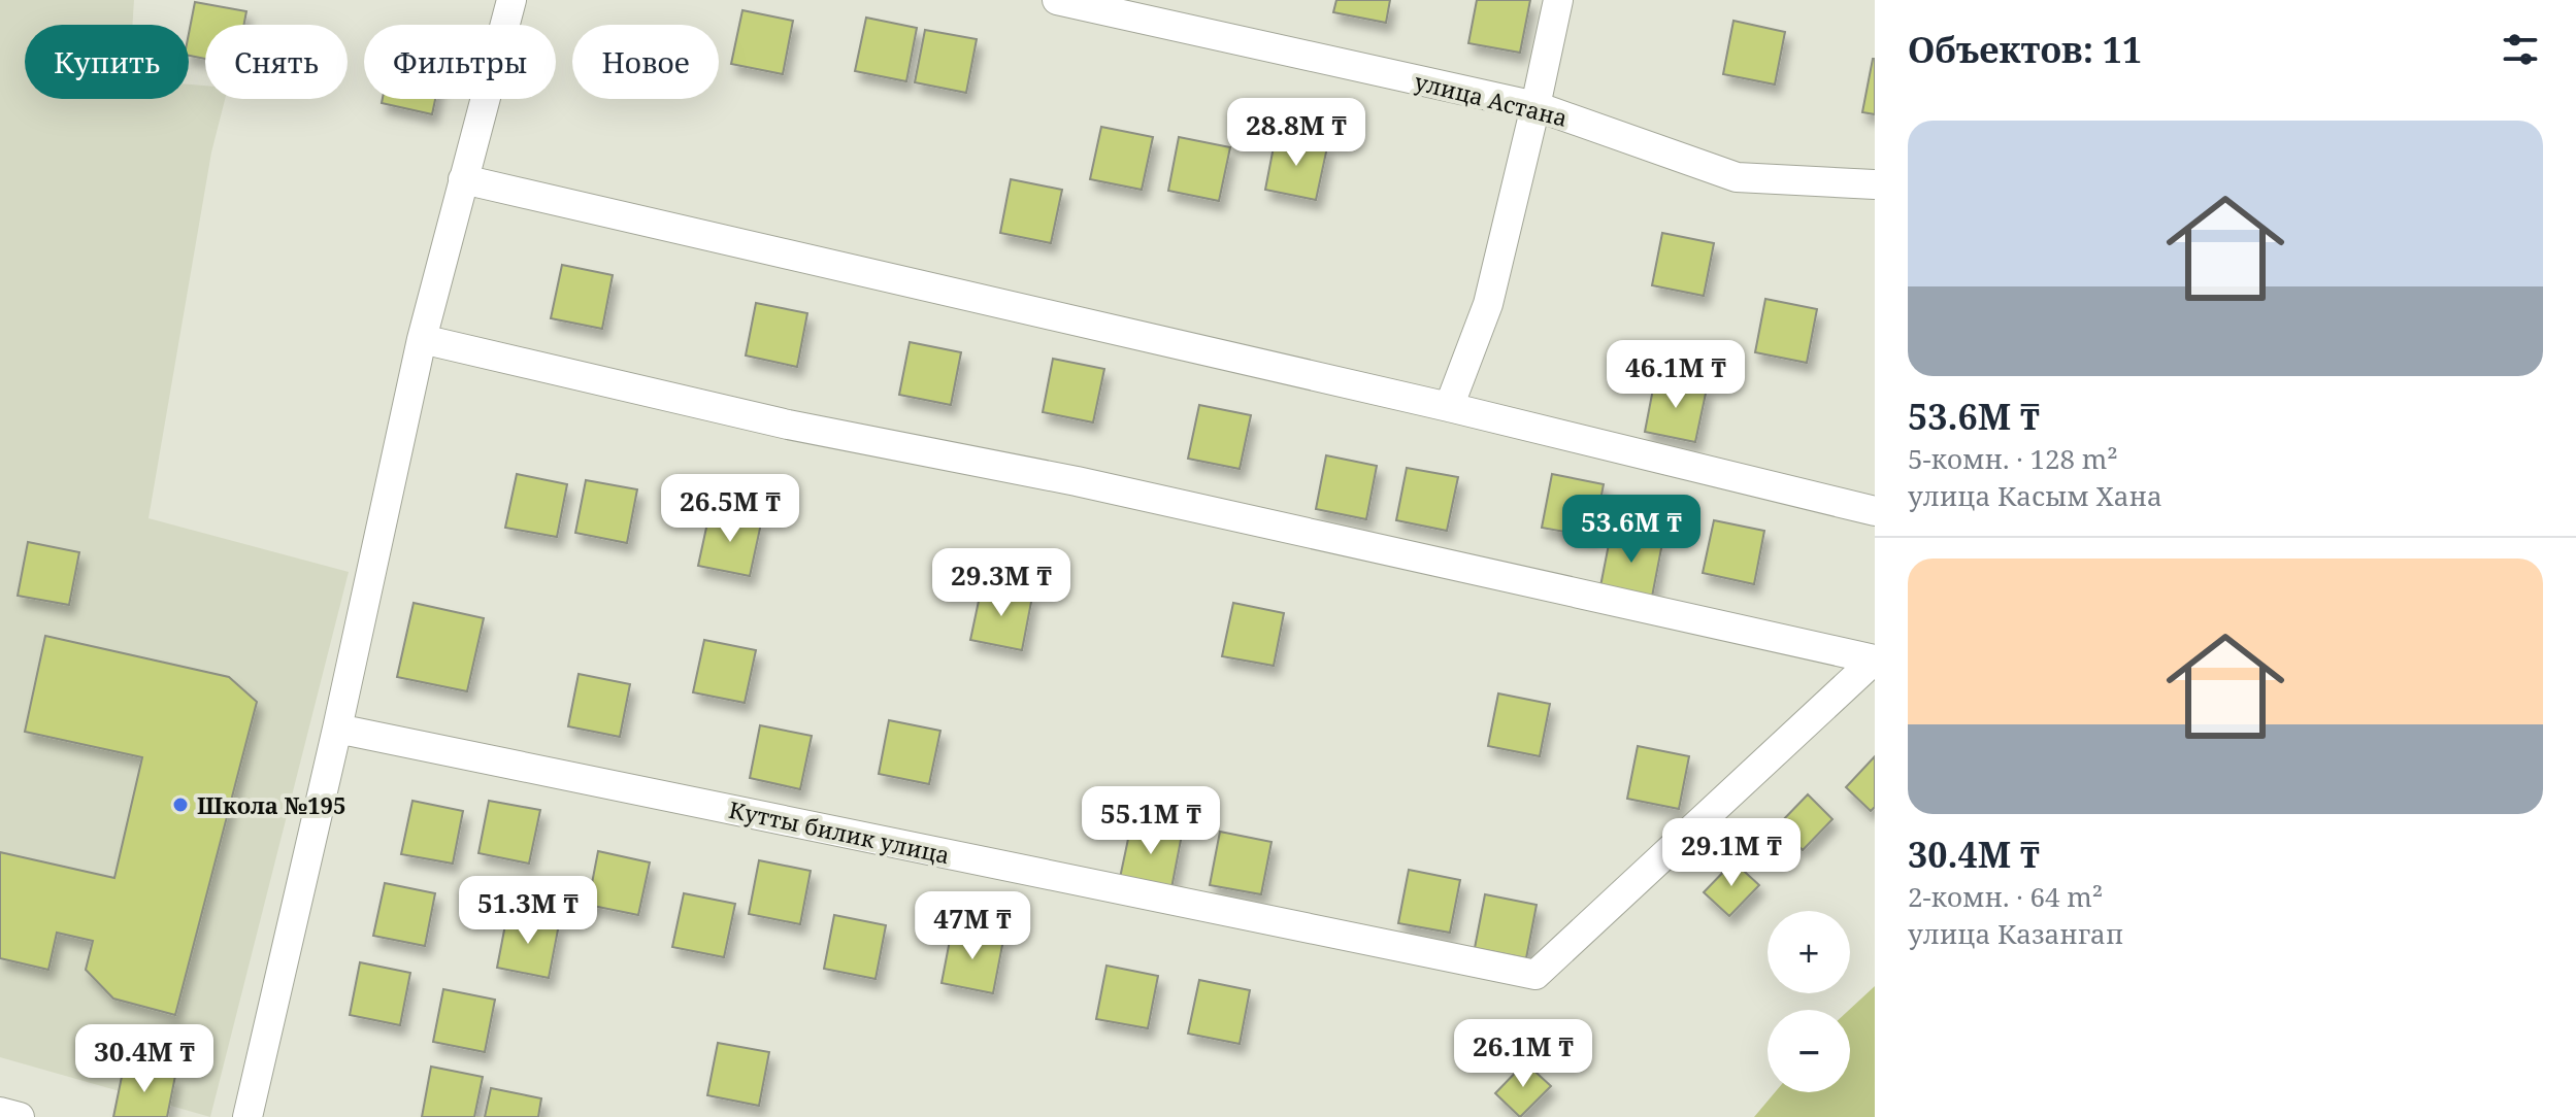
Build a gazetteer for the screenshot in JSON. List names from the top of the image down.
{
  "streets": {
    "street": ["улица Астана", "Кутты билик улица"]
  },
  "places": ["Школа №195"],
  "page": {
    "heading": "Объектов: 11",
    "chip": [
      "Купить",
      "Снять",
      "Фильтры",
      "Новое"
    ],
    "price": [
      "28.8M ₸",
      "46.1M ₸",
      "26.5M ₸",
      "53.6M ₸",
      "29.3M ₸",
      "55.1M ₸",
      "29.1M ₸",
      "51.3M ₸",
      "47M ₸",
      "26.1M ₸",
      "30.4M ₸"
    ],
    "list": [
      {
        "name": "53.6M ₸",
        "note": "5-комн. · 128 m² · улица Касым Хана"
      },
      {
        "name": "30.4M ₸",
        "note": "2-комн. · 64 m² · улица Казангап"
      }
    ],
    "map_buttons": ["+", "−"]
  }
}
